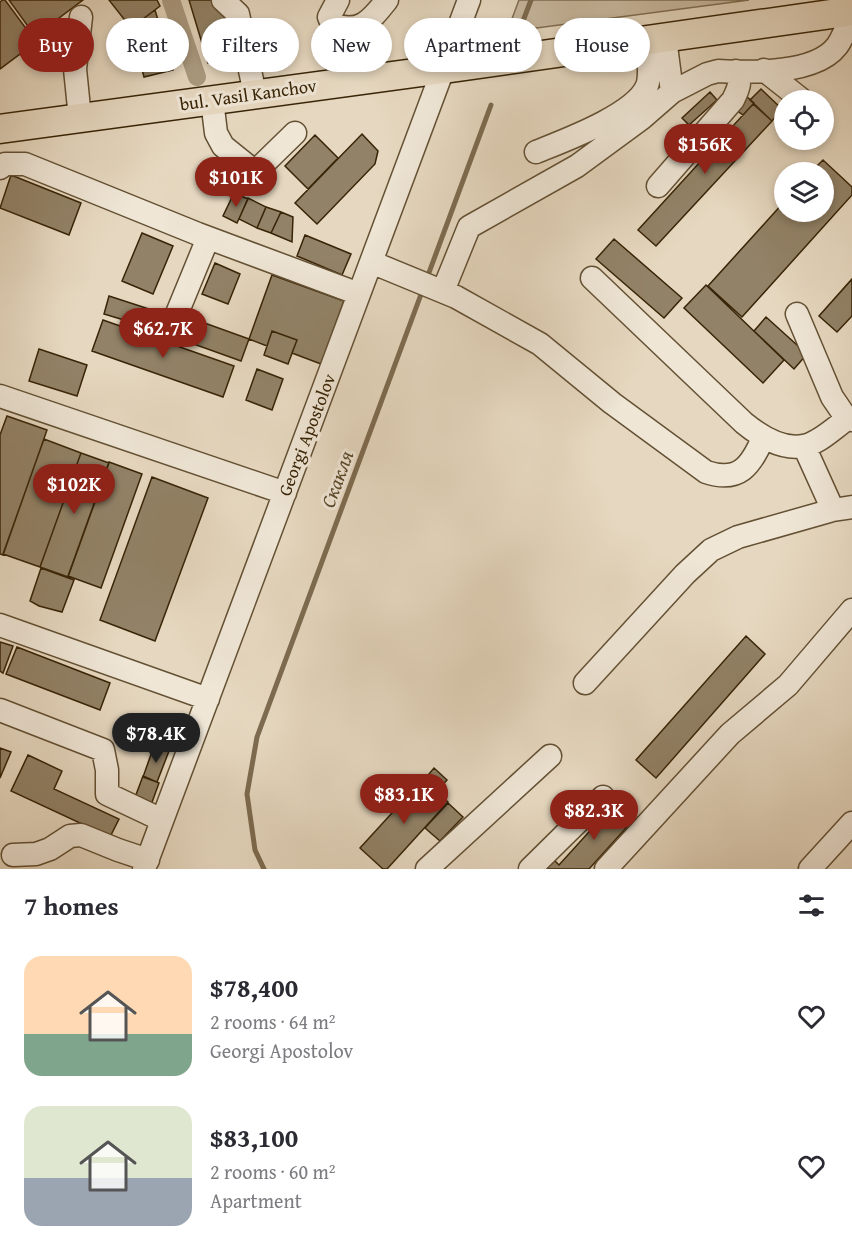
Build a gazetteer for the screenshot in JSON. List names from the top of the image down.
{
  "streets": {
    "main road": ["bul. Vasil Kanchov"],
    "street": ["Georgi Apostolov"]
  },
  "water": ["Скакля"],
  "page": {
    "chip": [
      "Buy",
      "Rent",
      "Filters",
      "New",
      "Apartment",
      "House"
    ],
    "price": [
      "$156K",
      "$101K",
      "$62.7K",
      "$102K",
      "$78.4K",
      "$83.1K",
      "$82.3K"
    ],
    "heading": "7 homes",
    "list": [
      {
        "name": "$78,400",
        "note": "2 rooms · 64 m² · Georgi Apostolov"
      },
      {
        "name": "$83,100",
        "note": "2 rooms · 60 m² · Apartment"
      }
    ]
  }
}
